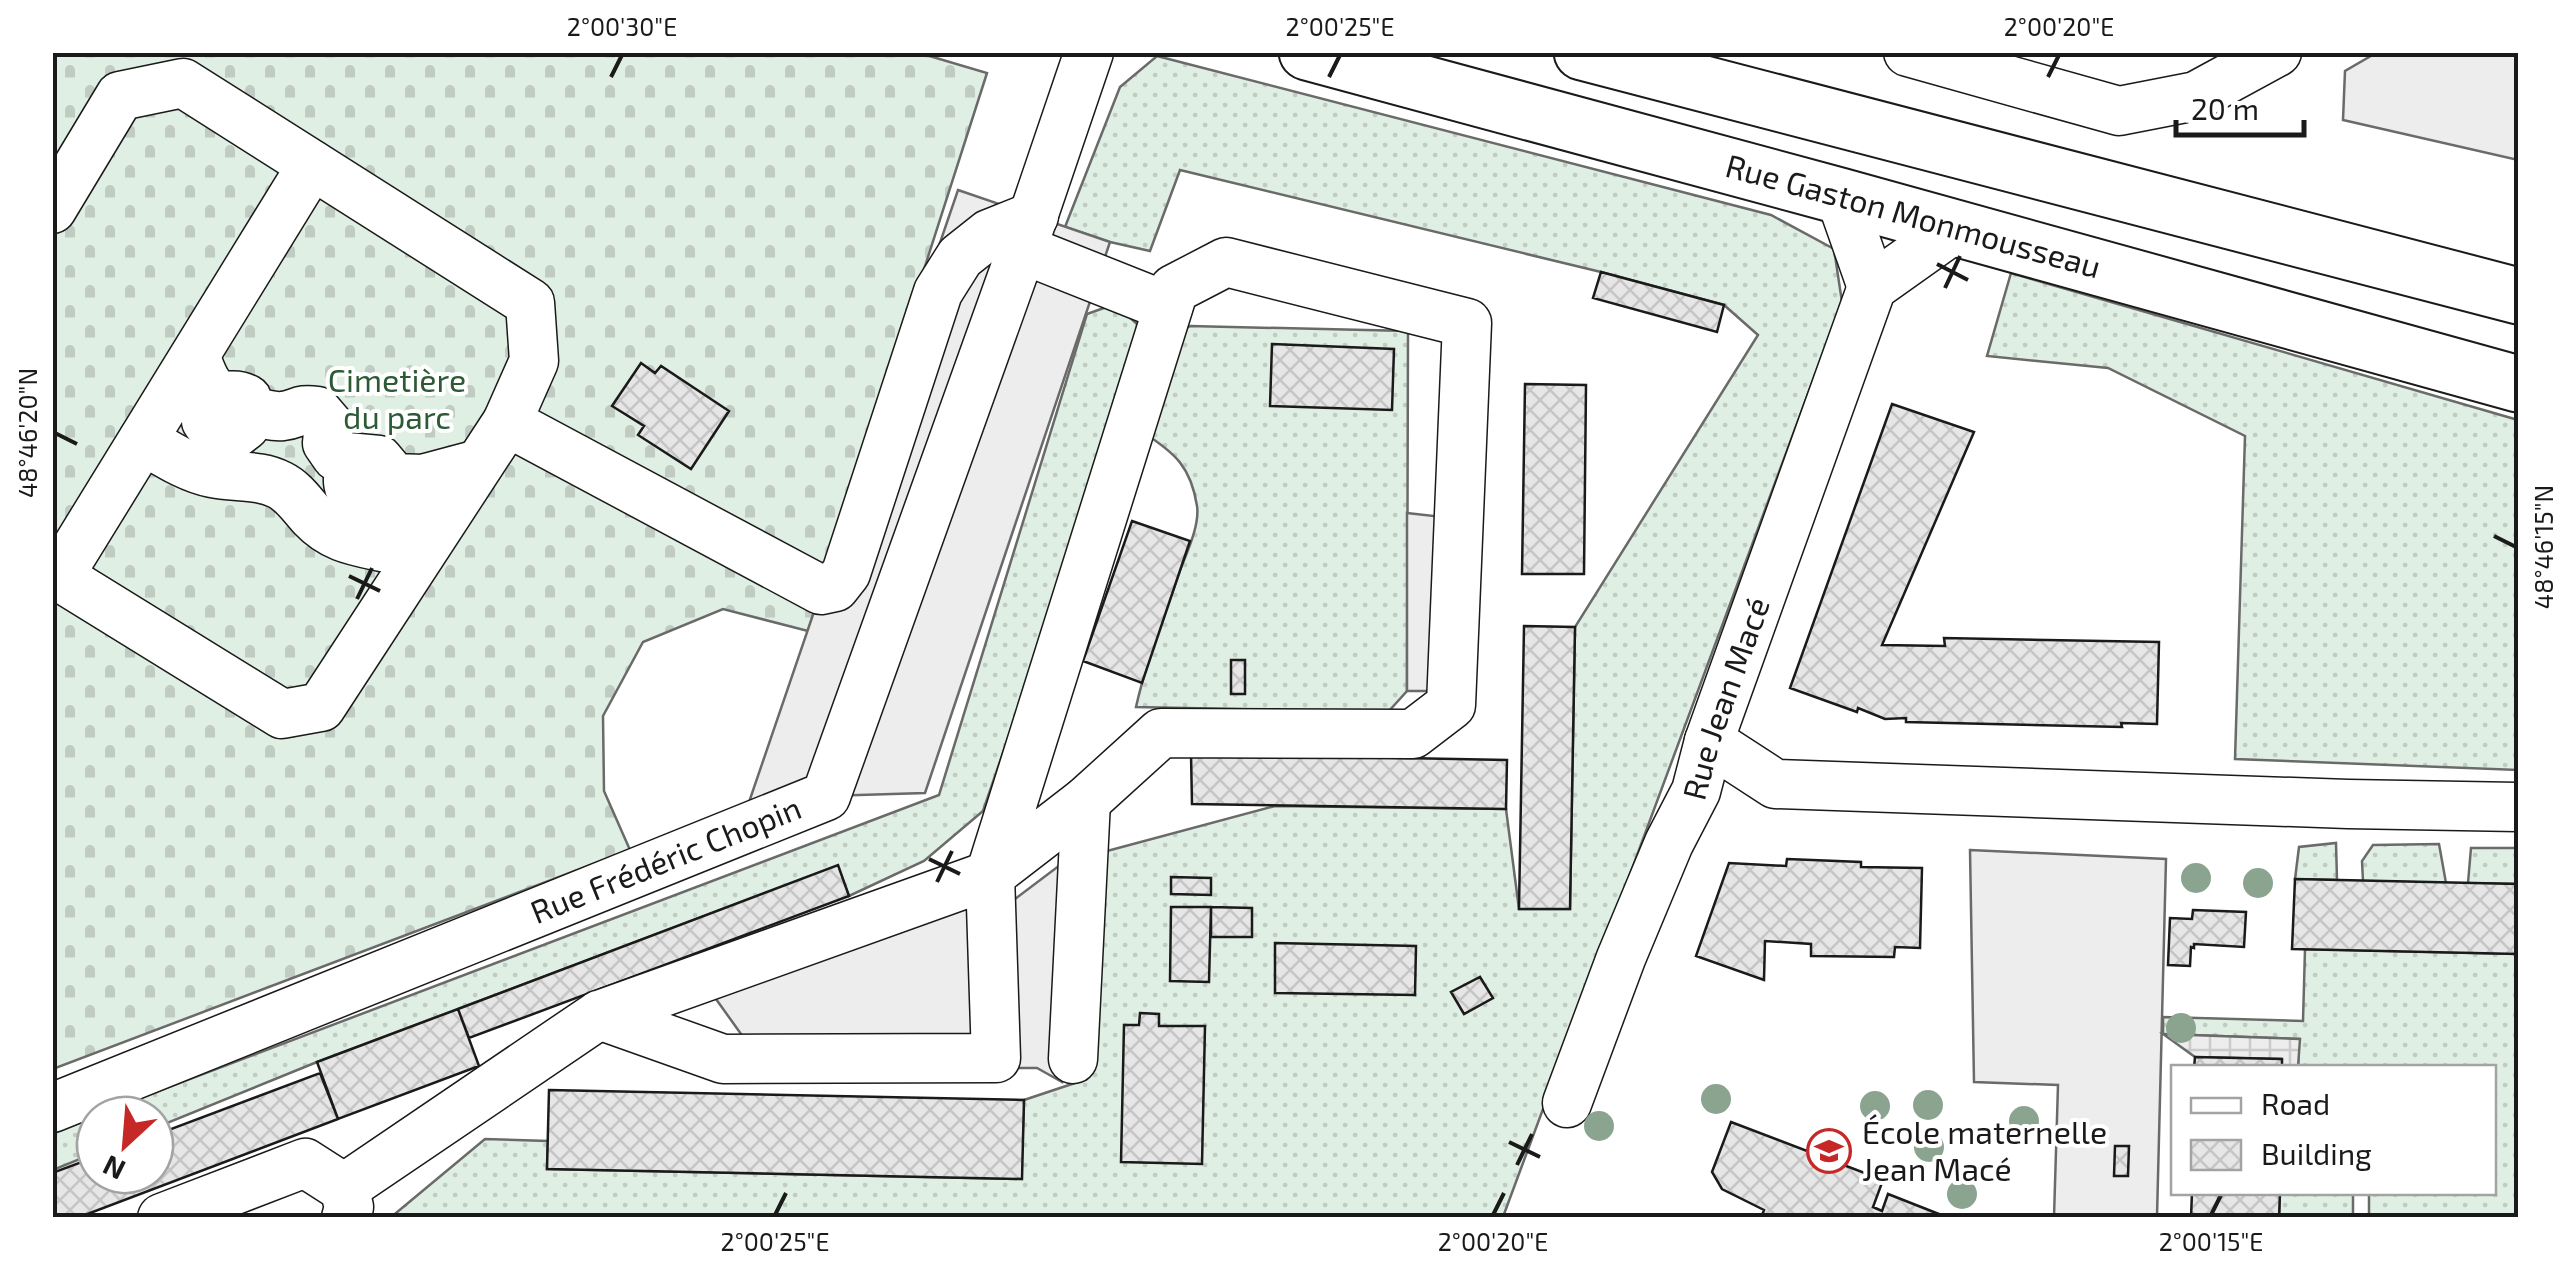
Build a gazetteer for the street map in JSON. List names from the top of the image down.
{
  "streets": {
    "main road": ["Rue Gaston Monmousseau"],
    "street": ["Rue Jean Macé", "Rue Frédéric Chopin"]
  },
  "parks": ["Cimetière du parc"],
  "places": {
    "school or university": ["École maternelle Jean Macé"]
  },
  "legend": ["Road", "Building"],
  "scale_bar": "20 m",
  "north": "bottom left",
  "coordinates": [
    "2°00'30\"E",
    "2°00'25\"E",
    "2°00'20\"E",
    "48°46'20\"N",
    "48°46'15\"N",
    "2°00'15\"E"
  ]
}
